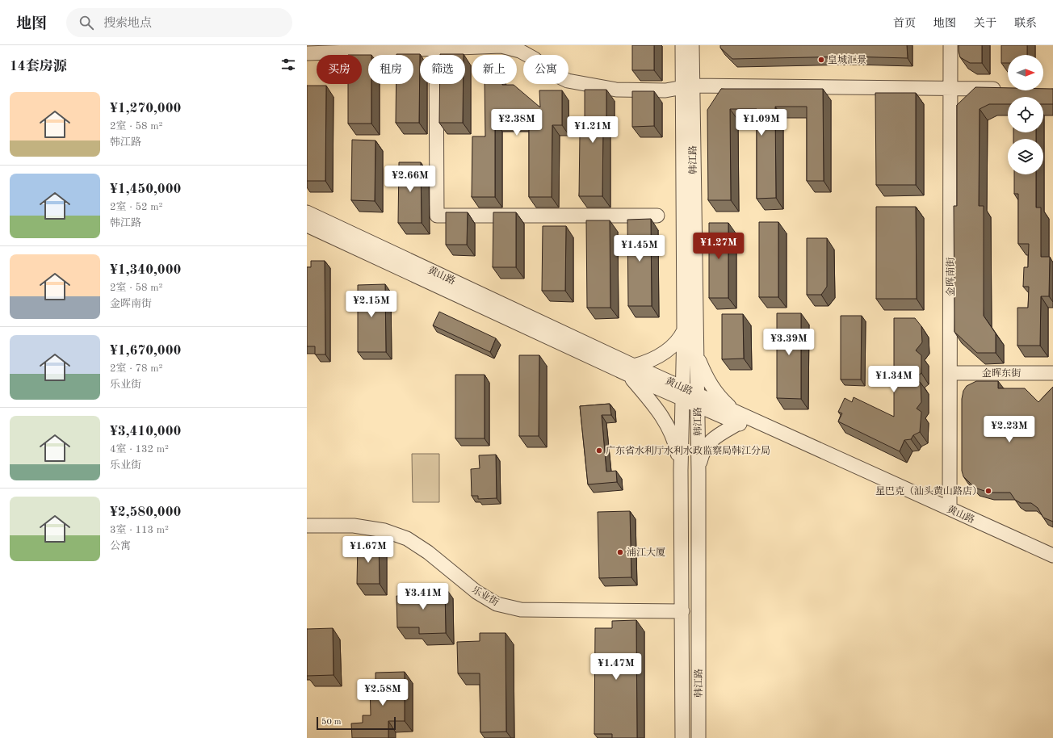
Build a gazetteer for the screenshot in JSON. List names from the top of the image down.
{
  "streets": {
    "street": [
      "韩江路",
      "黄山路",
      "金晖南街",
      "金晖东街",
      "乐业街"
    ]
  },
  "crossings": [
    ["韩江路", "黄山路"],
    ["韩江路", "乐业街"],
    ["黄山路", "金晖南街"],
    ["金晖南街", "金晖东街"]
  ],
  "places": [
    "皇城汇景",
    "广东省水利厅水利水政监察局韩江分局",
    "星巴克（汕头黄山路店）",
    "浦江大厦"
  ],
  "scale_bar": "50 m",
  "north": "right",
  "page": {
    "header": "地图",
    "search": "搜索地点",
    "nav": [
      "首页",
      "地图",
      "关于",
      "联系"
    ],
    "heading": "14套房源",
    "chip": [
      "买房",
      "租房",
      "筛选",
      "新上",
      "公寓"
    ],
    "list": [
      {
        "name": "¥1,270,000",
        "note": "2室 · 58 m² · 韩江路"
      },
      {
        "name": "¥1,450,000",
        "note": "2室 · 52 m² · 韩江路"
      },
      {
        "name": "¥1,340,000",
        "note": "2室 · 58 m² · 金晖南街"
      },
      {
        "name": "¥1,670,000",
        "note": "2室 · 78 m² · 乐业街"
      },
      {
        "name": "¥3,410,000",
        "note": "4室 · 132 m² · 乐业街"
      },
      {
        "name": "¥2,580,000",
        "note": "3室 · 113 m² · 公寓"
      }
    ],
    "price": [
      "¥2.38M",
      "¥1.09M",
      "¥1.21M",
      "¥2.66M",
      "¥1.27M",
      "¥1.45M",
      "¥2.15M",
      "¥3.39M",
      "¥1.34M",
      "¥2.23M",
      "¥1.67M",
      "¥3.41M",
      "¥1.47M",
      "¥2.58M"
    ],
    "scale": "50 m"
  }
}
